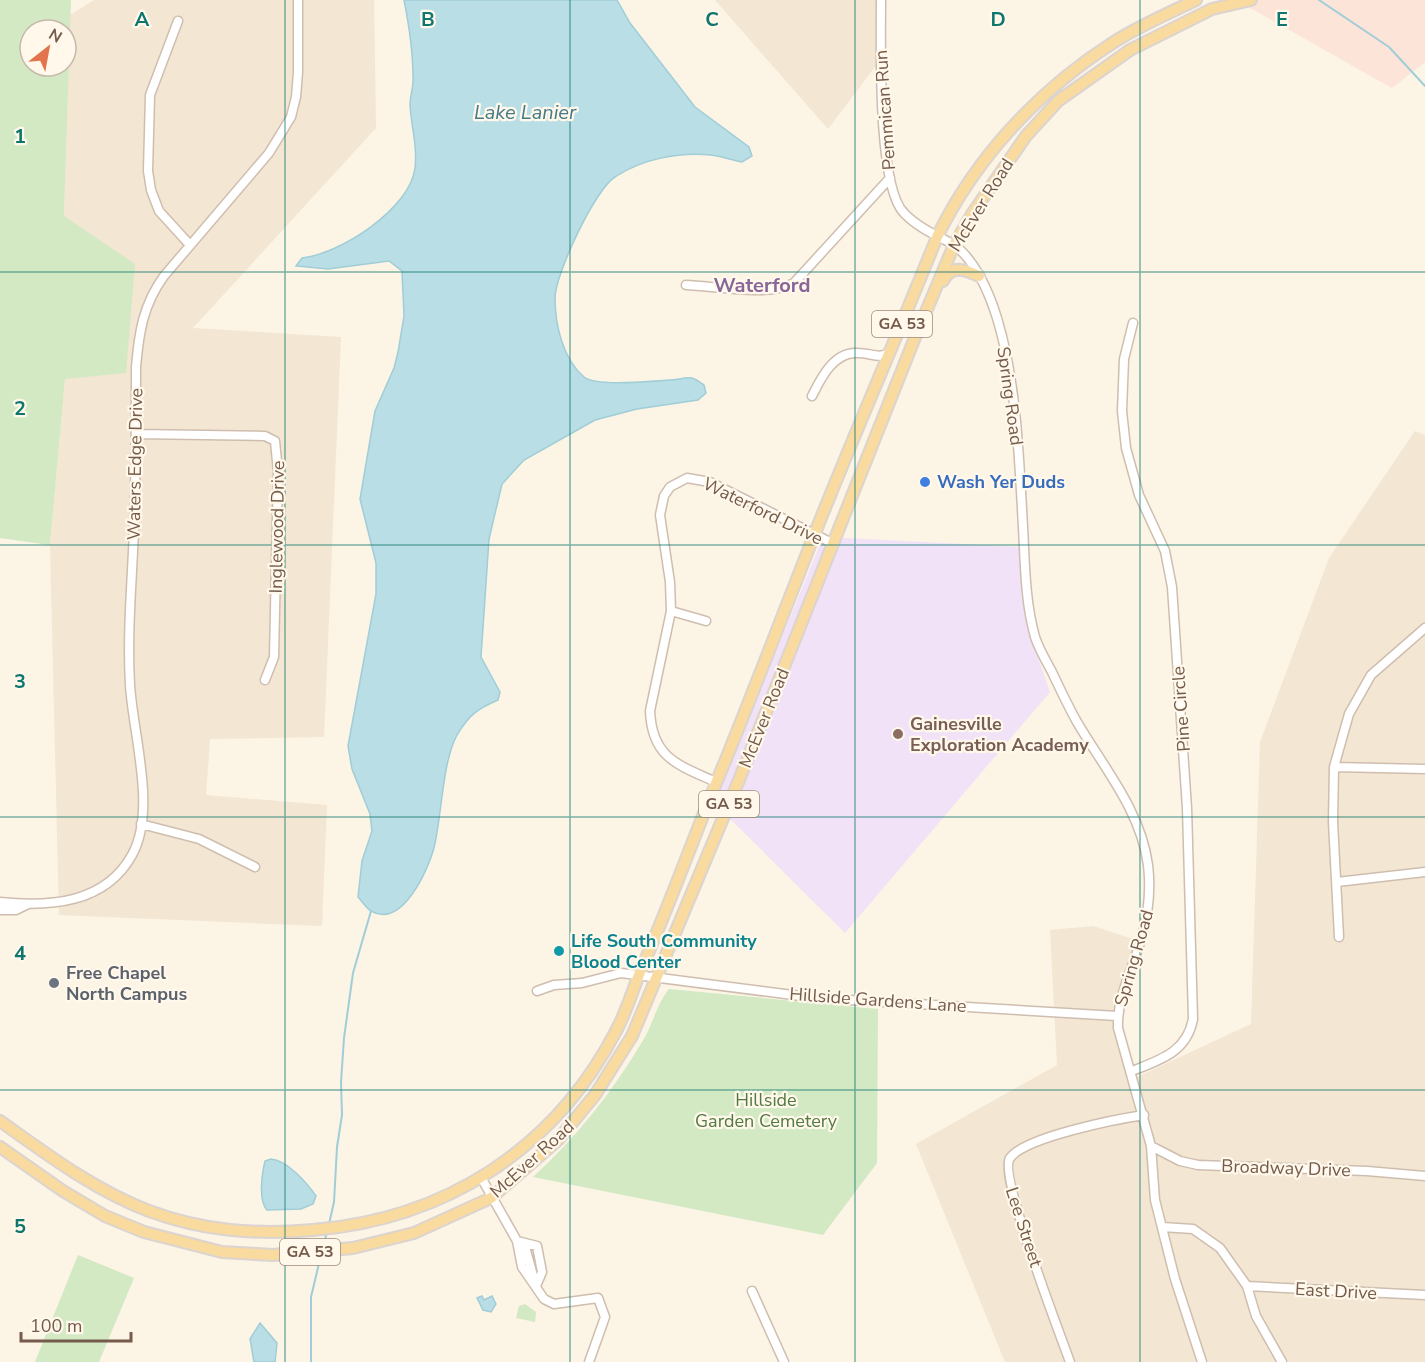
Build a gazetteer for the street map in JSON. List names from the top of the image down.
{
  "streets": {
    "main road": ["McEver Road", "GA 53"],
    "street": [
      "Pemmican Run",
      "Spring Road",
      "Waters Edge Drive",
      "Waterford Drive",
      "Inglewood Drive",
      "Pine Circle",
      "Hillside Gardens Lane",
      "Broadway Drive",
      "Lee Street",
      "East Drive"
    ]
  },
  "crossings": [
    ["Pemmican Run", "McEver Road"],
    ["Pemmican Run", "Spring Road"],
    ["McEver Road", "Spring Road"],
    ["McEver Road", "Waterford Drive"],
    ["McEver Road", "Hillside Gardens Lane"],
    ["Spring Road", "Pine Circle"],
    ["Spring Road", "Hillside Gardens Lane"],
    ["Spring Road", "Broadway Drive"],
    ["Spring Road", "Lee Street"],
    ["Waters Edge Drive", "Inglewood Drive"]
  ],
  "districts": ["Waterford"],
  "water": ["Lake Lanier"],
  "parks": ["Hillside Garden Cemetery"],
  "places": [
    "Wash Yer Duds",
    "Gainesville Exploration Academy",
    "Life South Community Blood Center",
    "Free Chapel North Campus"
  ],
  "scale_bar": "100 m",
  "north": "top right",
  "grid": {
    "columns": [
      "A",
      "B",
      "C",
      "D",
      "E"
    ],
    "rows": [
      "1",
      "2",
      "3",
      "4",
      "5"
    ]
  }
}
